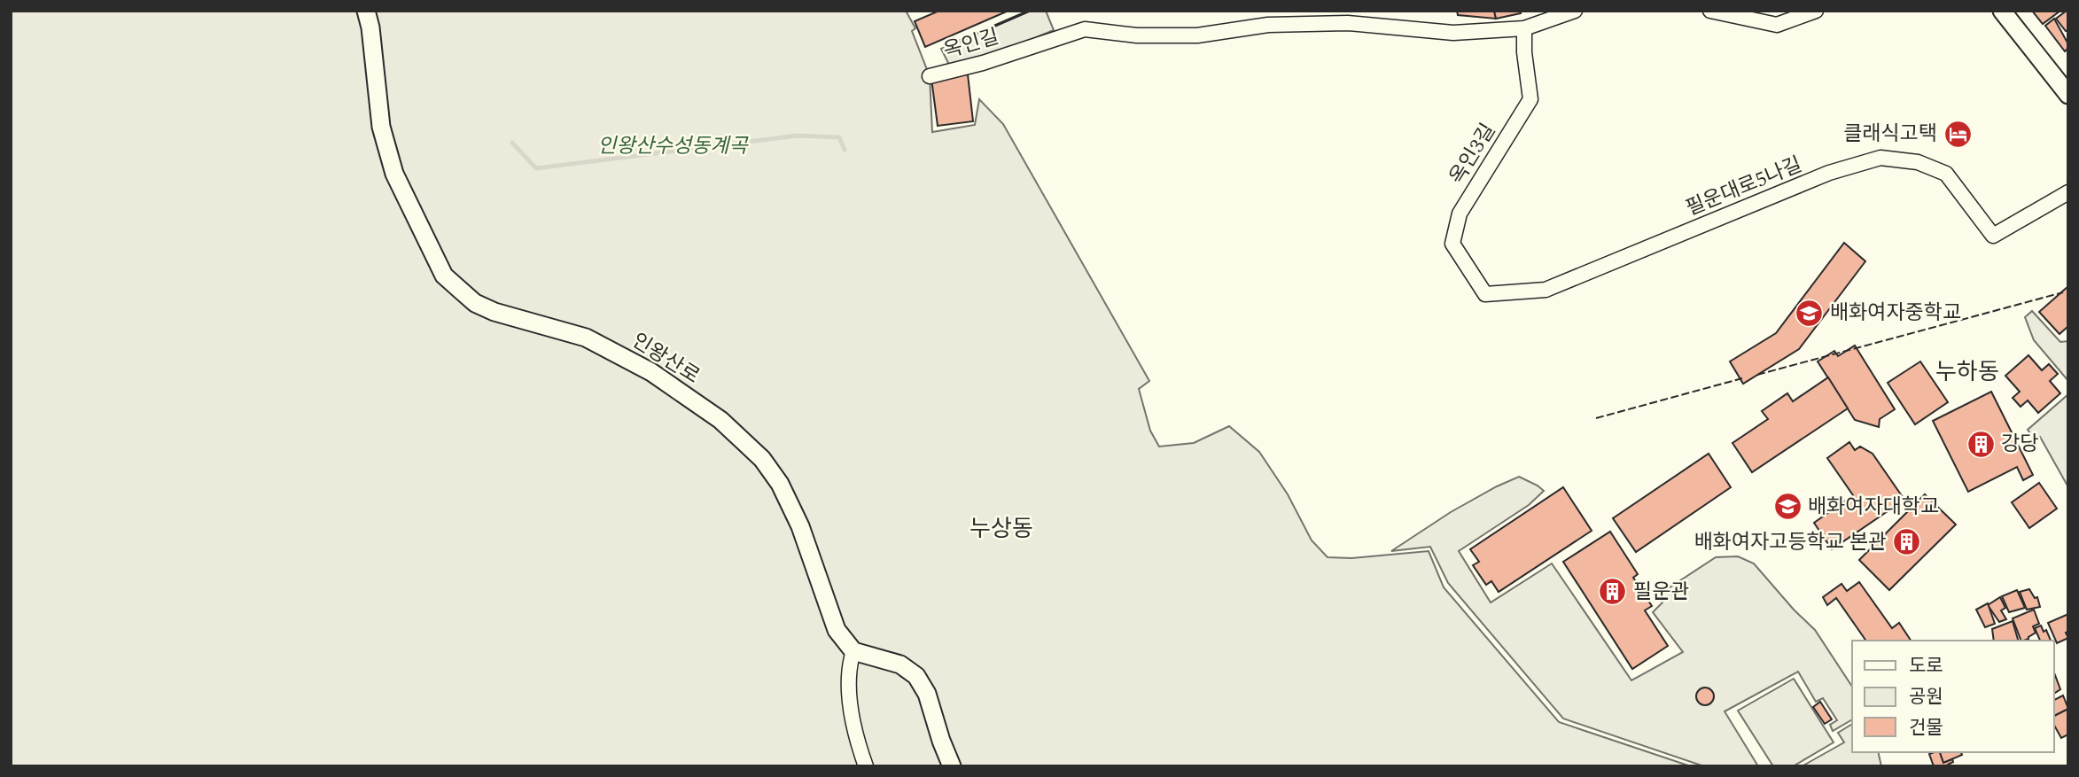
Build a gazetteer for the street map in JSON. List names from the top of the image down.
{
  "streets": {
    "street": [
      "옥인길",
      "옥인3길",
      "필운대로5나길",
      "인왕산로"
    ]
  },
  "crossings": [
    ["옥인길", "옥인3길"],
    ["옥인3길", "필운대로5나길"]
  ],
  "districts": ["누하동", "누상동"],
  "parks": ["인왕산수성동계곡"],
  "places": {
    "hotel": ["클래식고택"],
    "school or university": ["배화여자중학교", "배화여자대학교"],
    "building": ["강당", "배화여자고등학교 본관", "필운관"]
  },
  "legend": ["도로", "공원", "건물"]
}
